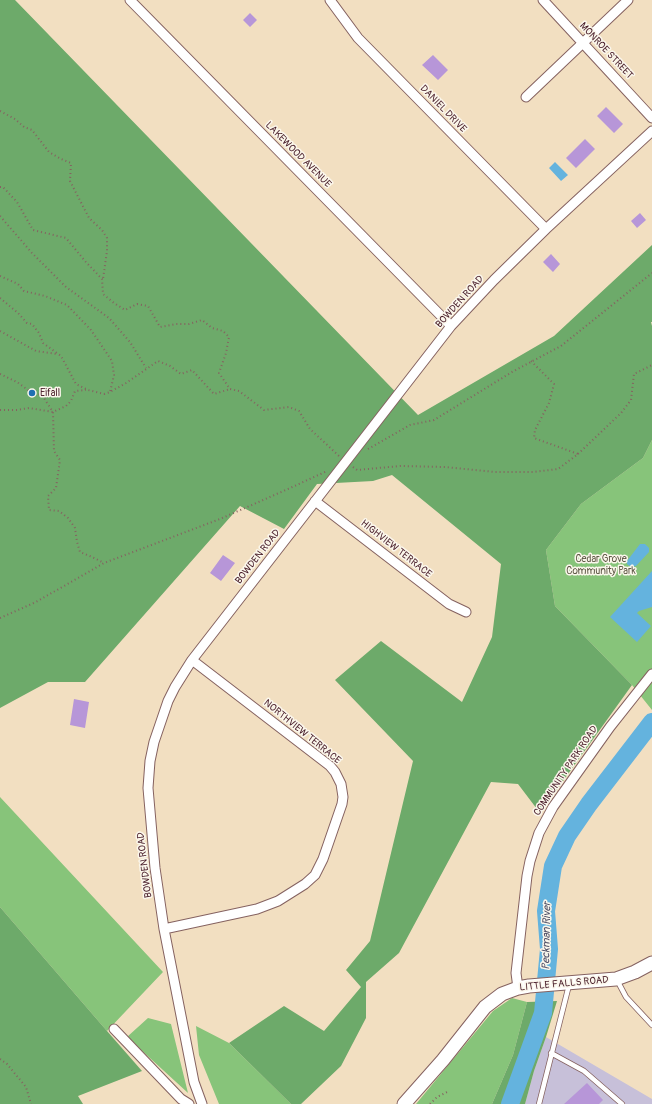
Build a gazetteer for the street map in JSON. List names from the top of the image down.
{
  "streets": {
    "street": [
      "MONROE STREET",
      "DANIEL DRIVE",
      "LAKEWOOD AVENUE",
      "BOWDEN ROAD",
      "HIGHVIEW TERRACE",
      "NORTHVIEW TERRACE",
      "COMMUNITY PARK ROAD",
      "LITTLE FALLS ROAD"
    ]
  },
  "crossings": [
    ["DANIEL DRIVE", "BOWDEN ROAD"],
    ["LAKEWOOD AVENUE", "BOWDEN ROAD"],
    ["BOWDEN ROAD", "HIGHVIEW TERRACE"],
    ["BOWDEN ROAD", "NORTHVIEW TERRACE"],
    ["COMMUNITY PARK ROAD", "LITTLE FALLS ROAD"]
  ],
  "water": ["Peckman River"],
  "parks": ["Cedar Grove Community Park"],
  "places": ["Eifall"]
}
